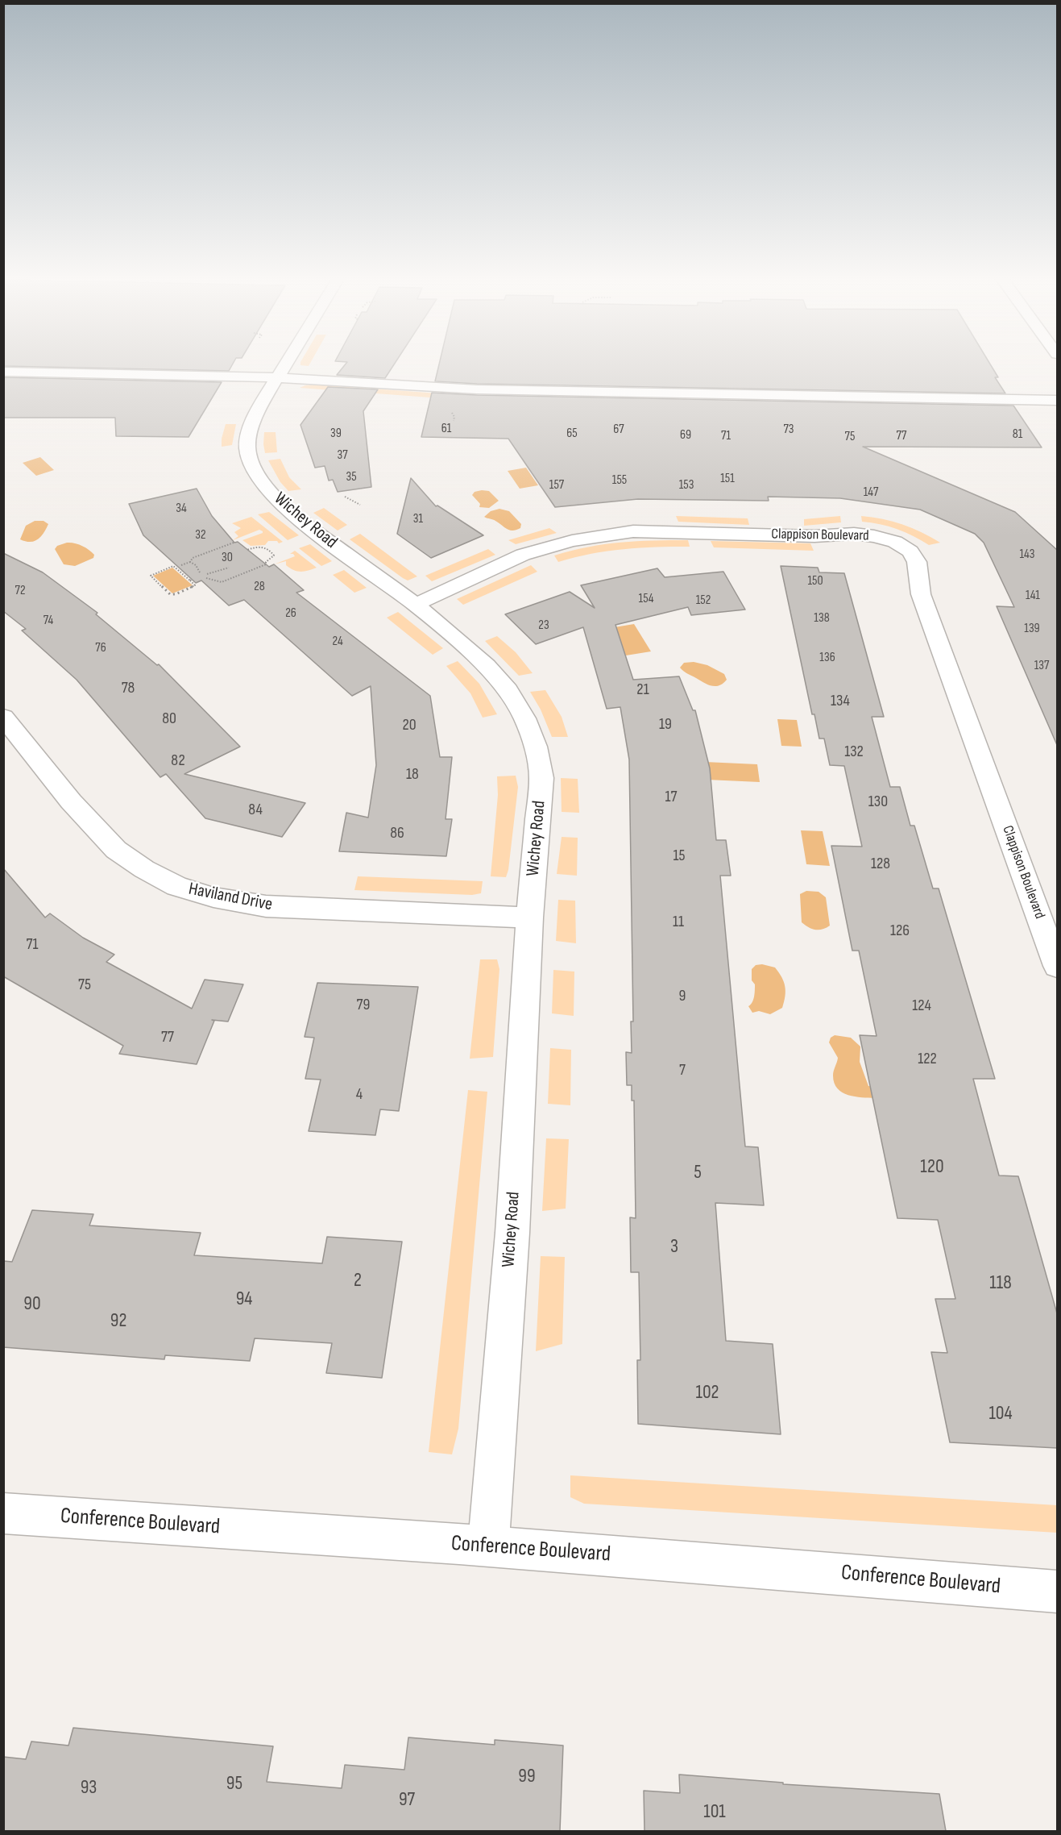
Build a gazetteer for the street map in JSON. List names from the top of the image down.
{
  "streets": {
    "street": [
      "Wichey Road",
      "Clappison Boulevard",
      "Haviland Drive",
      "Conference Boulevard"
    ]
  },
  "crossings": [
    ["Wichey Road", "Clappison Boulevard"],
    ["Wichey Road", "Haviland Drive"],
    ["Wichey Road", "Conference Boulevard"]
  ],
  "house_numbers": [
    "61",
    "67",
    "73",
    "39",
    "65",
    "81",
    "69",
    "71",
    "77",
    "75",
    "37",
    "35",
    "151",
    "155",
    "157",
    "153",
    "147",
    "34",
    "31",
    "32",
    "143",
    "30",
    "150",
    "28",
    "72",
    "141",
    "154",
    "152",
    "26",
    "138",
    "74",
    "23",
    "139",
    "24",
    "76",
    "136",
    "137",
    "78",
    "21",
    "134",
    "80",
    "19",
    "20",
    "132",
    "82",
    "18",
    "17",
    "130",
    "84",
    "86",
    "15",
    "128",
    "11",
    "126",
    "71",
    "75",
    "9",
    "79",
    "124",
    "77",
    "122",
    "7",
    "4",
    "120",
    "5",
    "3",
    "2",
    "118",
    "94",
    "90",
    "92",
    "102",
    "104",
    "99",
    "95",
    "93",
    "97",
    "101"
  ]
}
